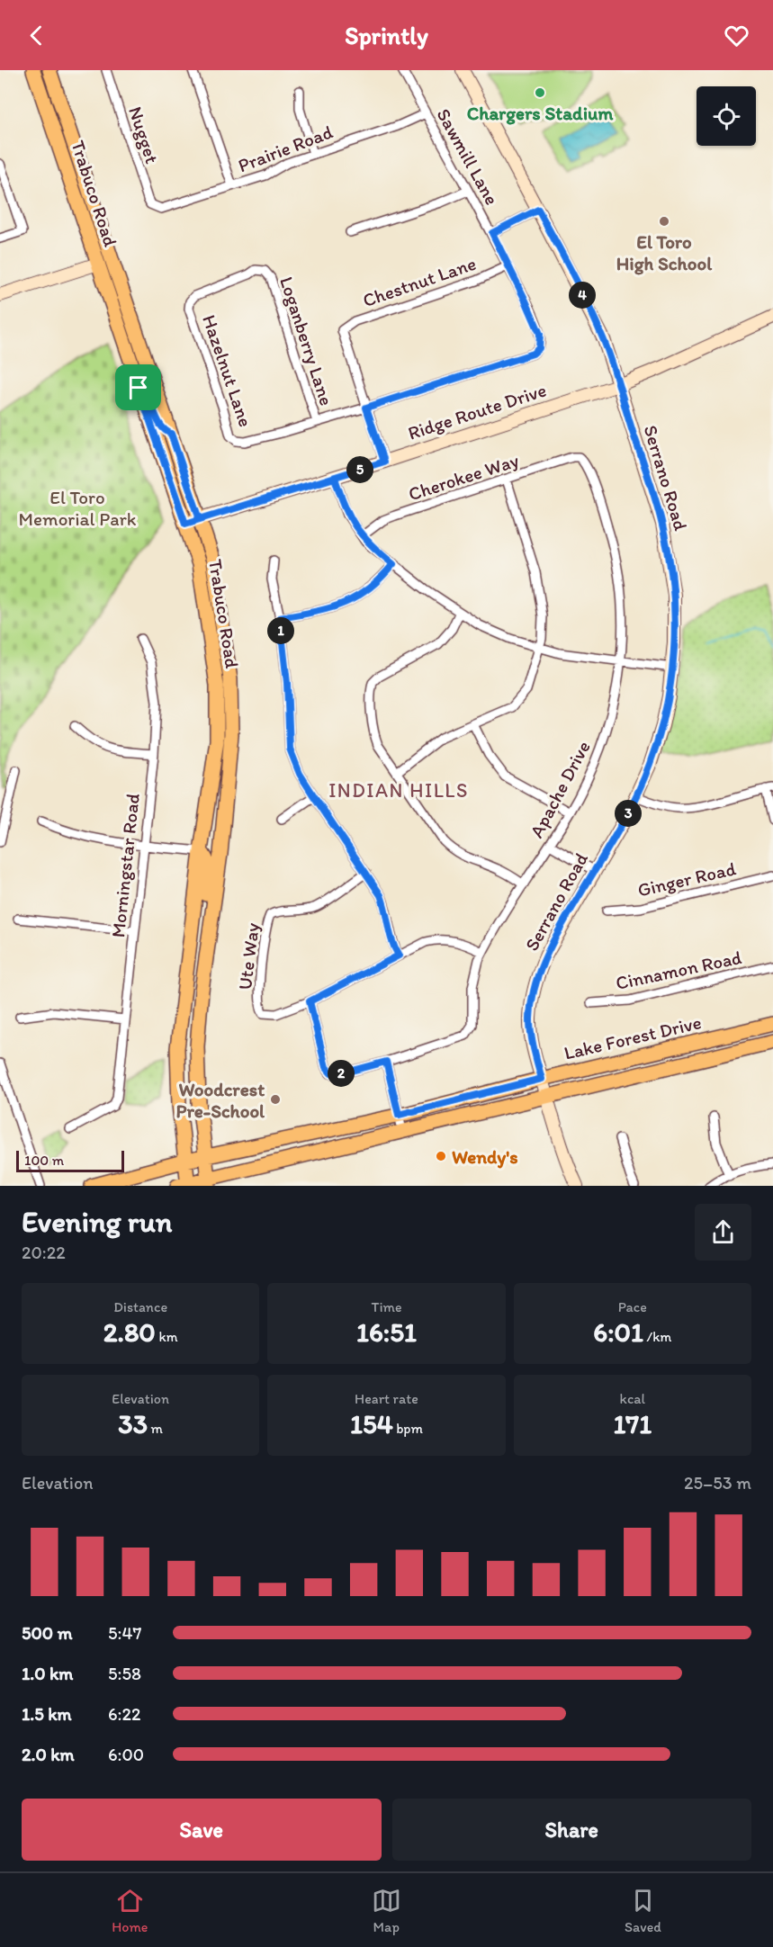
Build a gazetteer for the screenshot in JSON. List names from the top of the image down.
{
  "streets": {
    "main road": ["Trabuco Road", "Lake Forest Drive"],
    "street": [
      "Nugget",
      "Prairie Road",
      "Sawmill Lane",
      "Chestnut Lane",
      "Loganberry Lane",
      "Hazelnut Lane",
      "Ridge Route Drive",
      "Cherokee Way",
      "Serrano Road",
      "Apache Drive",
      "Morningstar Road",
      "Ginger Road",
      "Ute Way",
      "Cinnamon Road"
    ]
  },
  "crossings": [
    ["Nugget", "Prairie Road"],
    ["Prairie Road", "Sawmill Lane"],
    ["Sawmill Lane", "Chestnut Lane"],
    ["Trabuco Road", "Ridge Route Drive"],
    ["Trabuco Road", "Lake Forest Drive"],
    ["Loganberry Lane", "Hazelnut Lane"],
    ["Ridge Route Drive", "Serrano Road"],
    ["Cherokee Way", "Apache Drive"],
    ["Serrano Road", "Lake Forest Drive"]
  ],
  "districts": ["INDIAN HILLS"],
  "parks": ["El Toro Memorial Park"],
  "places": [
    "Chargers Stadium",
    "El Toro High School",
    "Woodcrest Pre-School",
    "Wendy's"
  ],
  "scale_bar": "100 m",
  "page": {
    "header": "Sprintly",
    "pins": [
      "4",
      "5",
      "1",
      "3",
      "2"
    ],
    "scale": "100 m",
    "heading": ["Evening run", "20:22"],
    "stats": [
      ["Distance", "2.80 km"],
      ["Time", "16:51"],
      ["Pace", "6:01 /km"],
      ["Elevation", "33 m"],
      ["Heart rate", "154 bpm"],
      ["kcal", "171"]
    ],
    "chart": ["Elevation", "25–53 m"],
    "list": [
      {
        "name": "500 m",
        "note": "5:47"
      },
      {
        "name": "1.0 km",
        "note": "5:58"
      },
      {
        "name": "1.5 km",
        "note": "6:22"
      },
      {
        "name": "2.0 km",
        "note": "6:00"
      }
    ],
    "buttons": ["Save", "Share"],
    "tabs": ["Home", "Map", "Saved"]
  }
}
